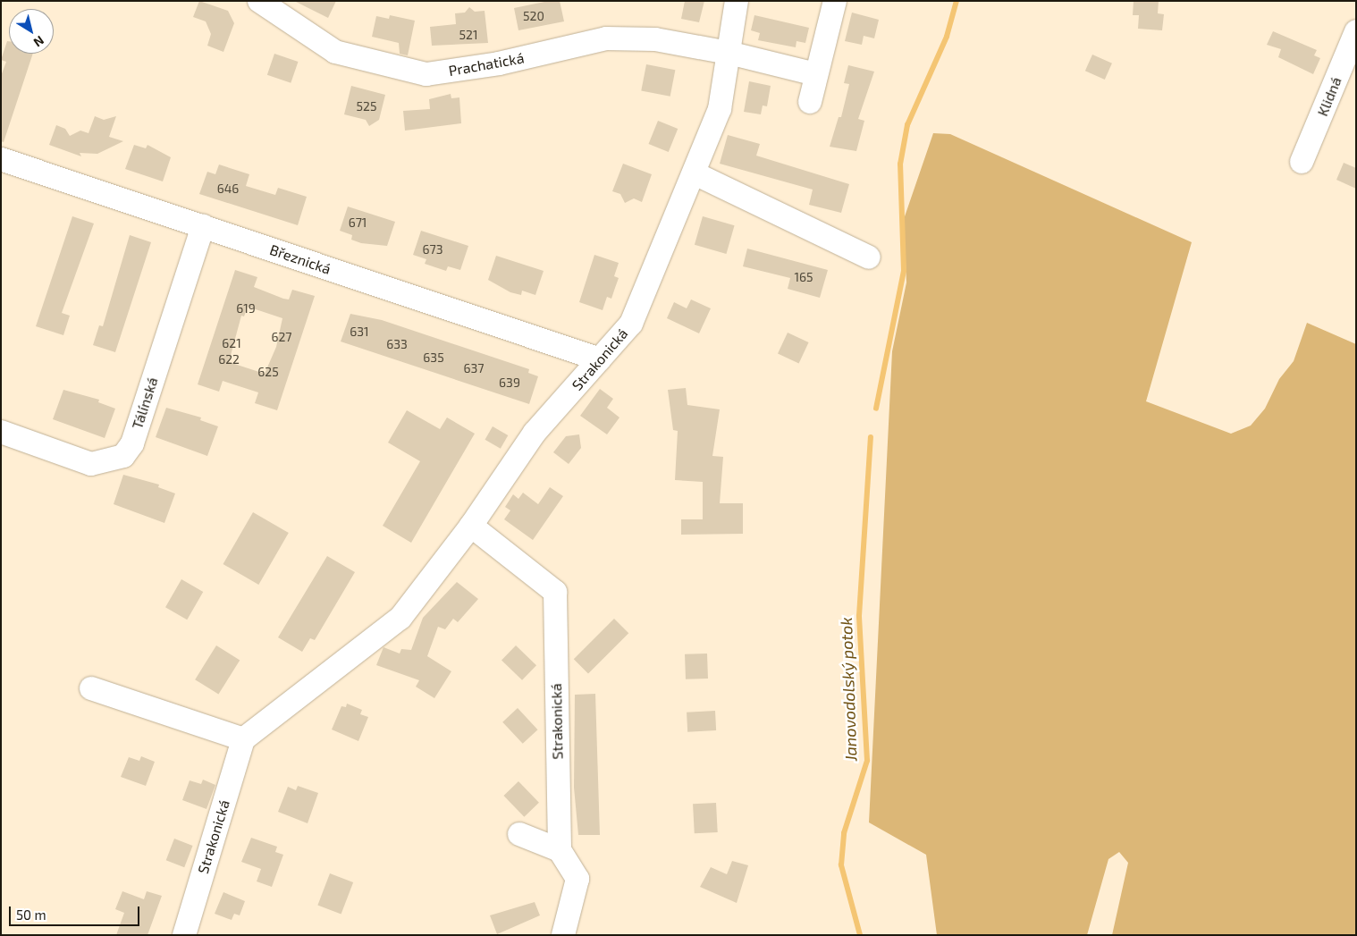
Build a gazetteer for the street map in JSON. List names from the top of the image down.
{
  "streets": {
    "street": [
      "Prachatická",
      "Klidná",
      "Březnická",
      "Strakonická",
      "Tálínská"
    ]
  },
  "crossings": [
    ["Prachatická", "Strakonická"],
    ["Březnická", "Strakonická"],
    ["Březnická", "Tálínská"]
  ],
  "water": ["Janovodolský potok"],
  "house_numbers": [
    "520",
    "521",
    "525",
    "646",
    "671",
    "673",
    "165",
    "619",
    "631",
    "627",
    "621",
    "633",
    "635",
    "622",
    "637",
    "625",
    "639"
  ],
  "scale_bar": "50 m",
  "north": "bottom right"
}
